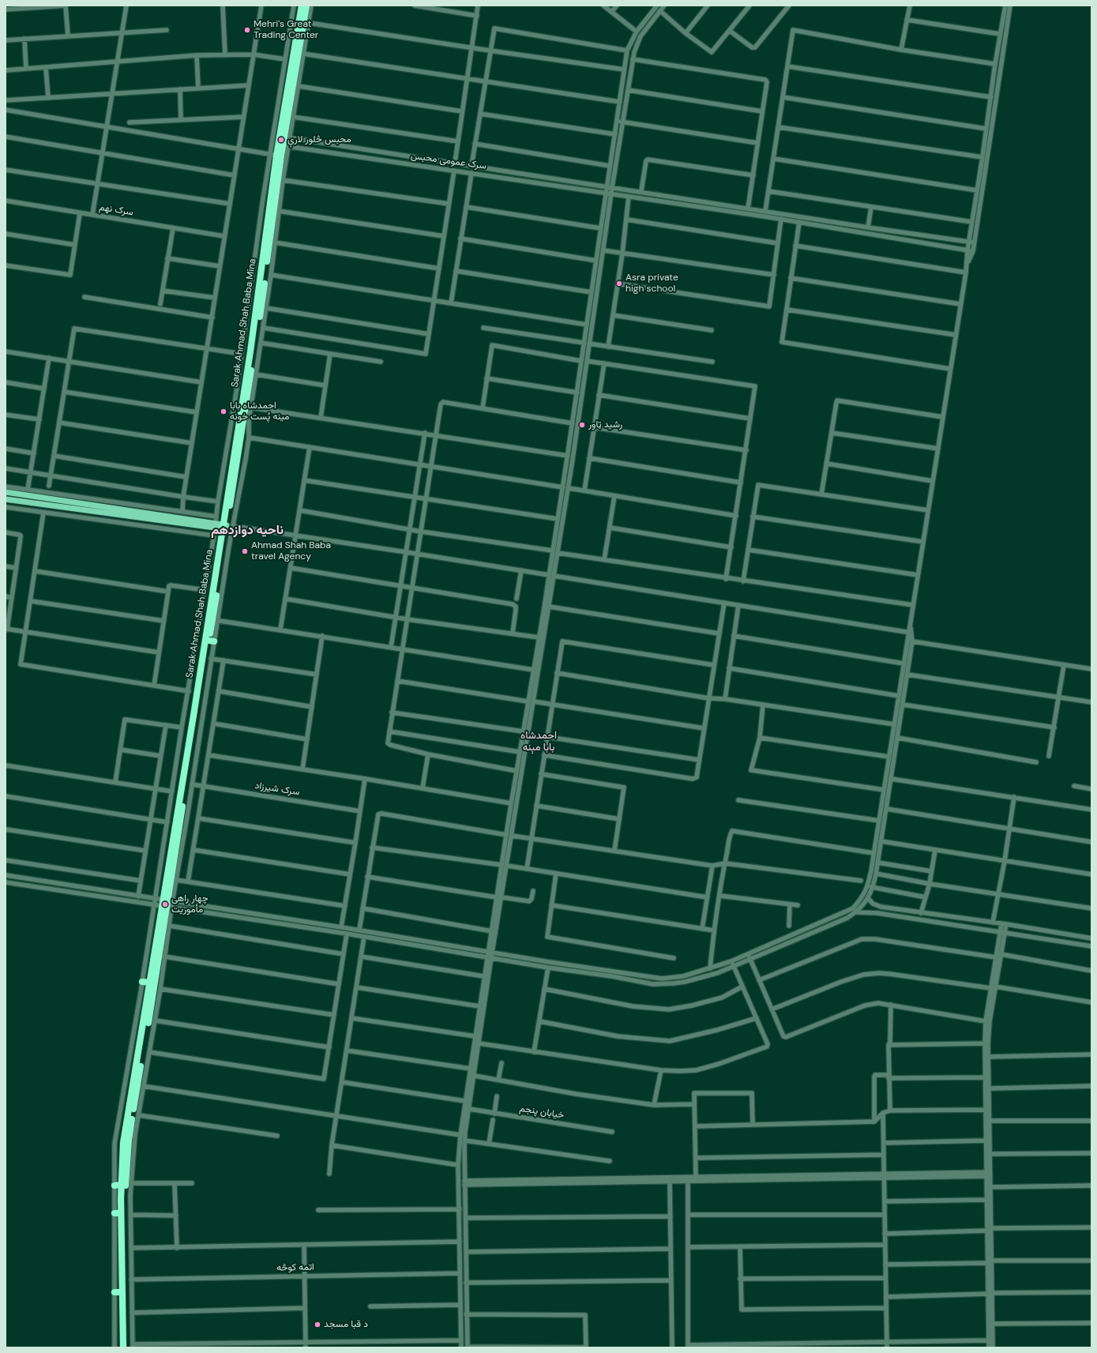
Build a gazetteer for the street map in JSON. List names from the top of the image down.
{
  "streets": {
    "highway": ["Sarak Ahmad Shah Baba Mina"],
    "street": [
      "سرک عمومی محبس",
      "سرک نهم",
      "سرک شیرزاد",
      "خیابان پنجم",
      "اتمه کوڅه"
    ]
  },
  "districts": ["ناحیه دوازدهم", "احمدشاه بابا مېنه"],
  "places": [
    "Mehri's Great Trading Center",
    "محبس څلور لارې",
    "Asra private high school",
    "احمدشاه بابا مینه پُست خونه",
    "رشید ټاور",
    "Ahmad Shah Baba travel Agency",
    "چهار راهی مأموریت",
    "د قبا مسجد"
  ]
}
